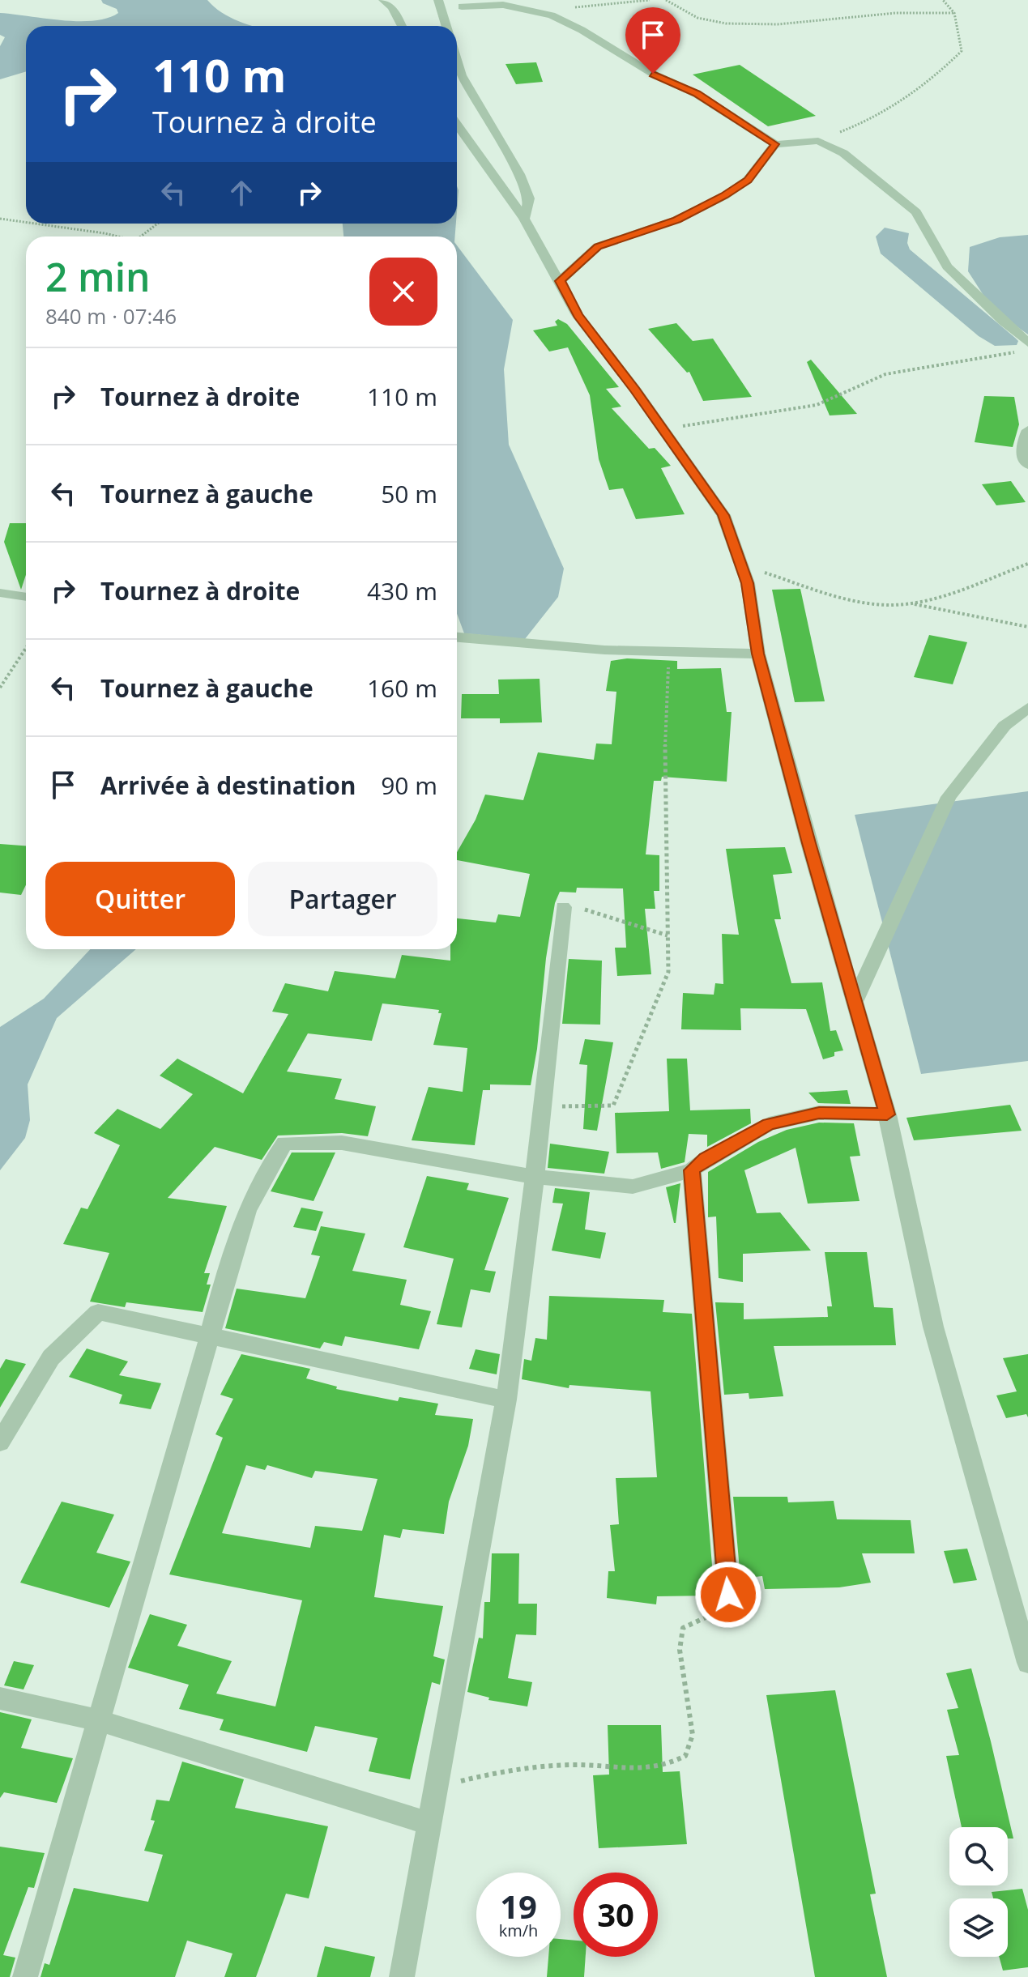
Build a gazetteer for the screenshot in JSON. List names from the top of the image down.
{
  "page": {
    "turn": ["110 m", "Tournez à droite"],
    "heading": ["2 min", "840 m · 07:46"],
    "list": [
      {
        "name": "Tournez à droite",
        "value": "110 m"
      },
      {
        "name": "Tournez à gauche",
        "value": "50 m"
      },
      {
        "name": "Tournez à droite",
        "value": "430 m"
      },
      {
        "name": "Tournez à gauche",
        "value": "160 m"
      },
      {
        "name": "Arrivée à destination",
        "value": "90 m"
      }
    ],
    "buttons": ["Quitter", "Partager"],
    "speed": "19 km/h",
    "limit": "30"
  }
}
